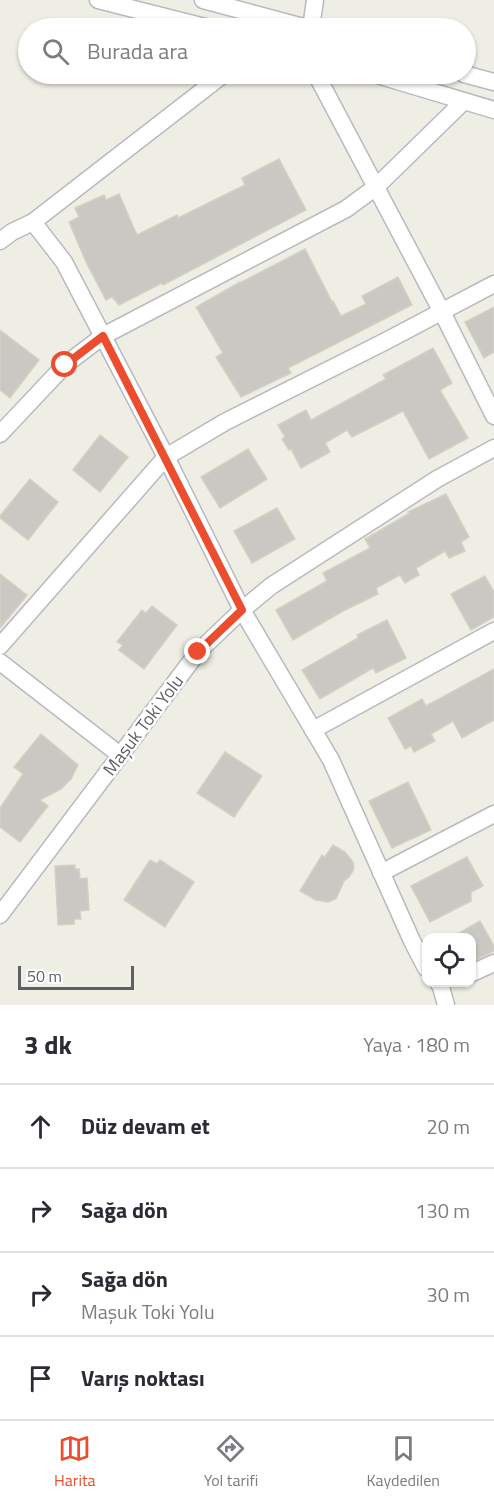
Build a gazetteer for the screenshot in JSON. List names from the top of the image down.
{
  "streets": {
    "street": ["Maşuk Toki Yolu"]
  },
  "scale_bar": "50 m",
  "page": {
    "search": "Burada ara",
    "scale": "50 m",
    "heading": ["3 dk", "Yaya · 180 m"],
    "list": [
      ["Düz devam et", "20 m"],
      ["Sağa dön", "130 m"],
      ["Sağa dön", "Maşuk Toki Yolu", "30 m"],
      "Varış noktası"
    ],
    "nav": ["Harita", "Yol tarifi", "Kaydedilen"]
  }
}
